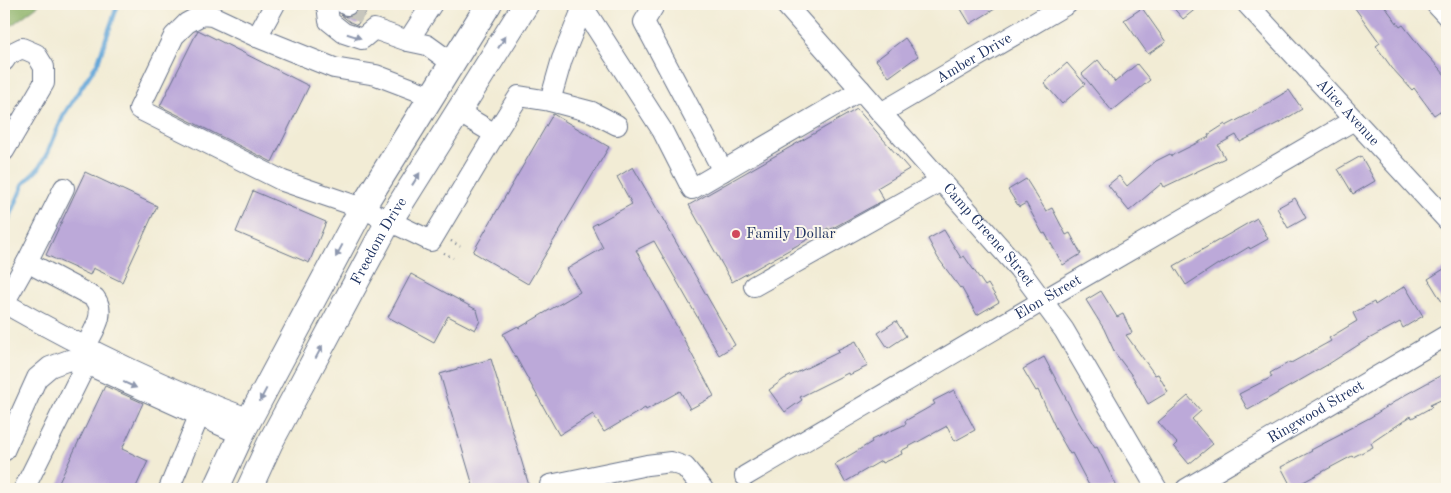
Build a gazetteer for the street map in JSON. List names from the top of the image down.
{
  "streets": {
    "main road": ["Freedom Drive"],
    "street": [
      "Amber Drive",
      "Alice Avenue",
      "Camp Greene Street",
      "Elon Street",
      "Ringwood Street"
    ]
  },
  "crossings": [
    ["Amber Drive", "Camp Greene Street"],
    ["Alice Avenue", "Elon Street"],
    ["Camp Greene Street", "Elon Street"]
  ],
  "places": ["Family Dollar"]
}
